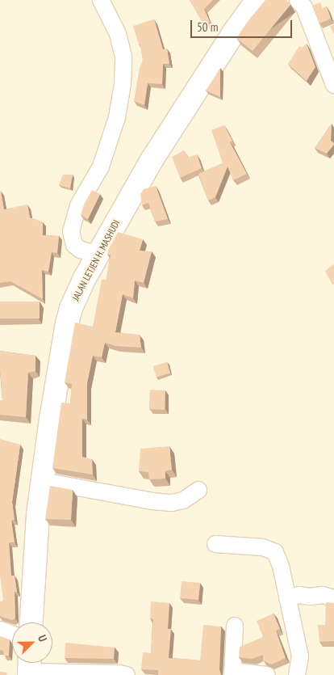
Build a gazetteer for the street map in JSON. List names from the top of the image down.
{
  "streets": {
    "main road": ["JALAN LETJEN H. MASHUDI"]
  },
  "scale_bar": "50 m",
  "north": "top right"
}
